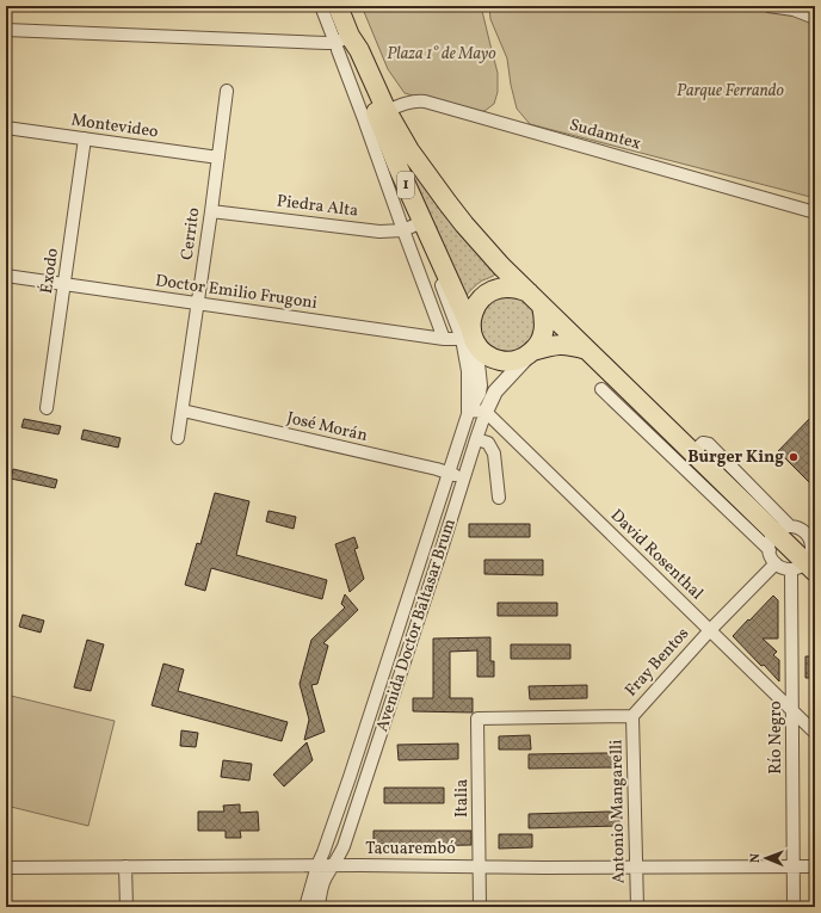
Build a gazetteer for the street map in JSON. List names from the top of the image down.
{
  "streets": {
    "main road": ["1", "Avenida Doctor Baltasar Brum"],
    "street": [
      "Montevideo",
      "Sudamtex",
      "Piedra Alta",
      "Cerrito",
      "Éxodo",
      "Doctor Emilio Frugoni",
      "José Morán",
      "David Rosenthal",
      "Fray Bentos",
      "Río Negro",
      "Italia",
      "Antonio Mangarelli",
      "Tacuarembó"
    ]
  },
  "crossings": [
    ["Montevideo", "Cerrito"],
    ["Montevideo", "Éxodo"],
    ["Sudamtex", "1"],
    ["Sudamtex", "Avenida Doctor Baltasar Brum"],
    ["1", "Doctor Emilio Frugoni"],
    ["1", "Avenida Doctor Baltasar Brum"],
    ["1", "Río Negro"],
    ["Piedra Alta", "Cerrito"],
    ["Piedra Alta", "Avenida Doctor Baltasar Brum"],
    ["Cerrito", "Doctor Emilio Frugoni"],
    ["Cerrito", "José Morán"],
    ["Éxodo", "Doctor Emilio Frugoni"],
    ["Doctor Emilio Frugoni", "Avenida Doctor Baltasar Brum"],
    ["José Morán", "Avenida Doctor Baltasar Brum"],
    ["David Rosenthal", "Avenida Doctor Baltasar Brum"],
    ["David Rosenthal", "Fray Bentos"],
    ["David Rosenthal", "Río Negro"],
    ["Avenida Doctor Baltasar Brum", "Tacuarembó"],
    ["Fray Bentos", "Italia"],
    ["Fray Bentos", "Antonio Mangarelli"],
    ["Río Negro", "Tacuarembó"],
    ["Italia", "Tacuarembó"],
    ["Antonio Mangarelli", "Tacuarembó"]
  ],
  "parks": ["Plaza 1° de Mayo", "Parque Ferrando"],
  "places": ["Burger King"],
  "north": "left"
}
